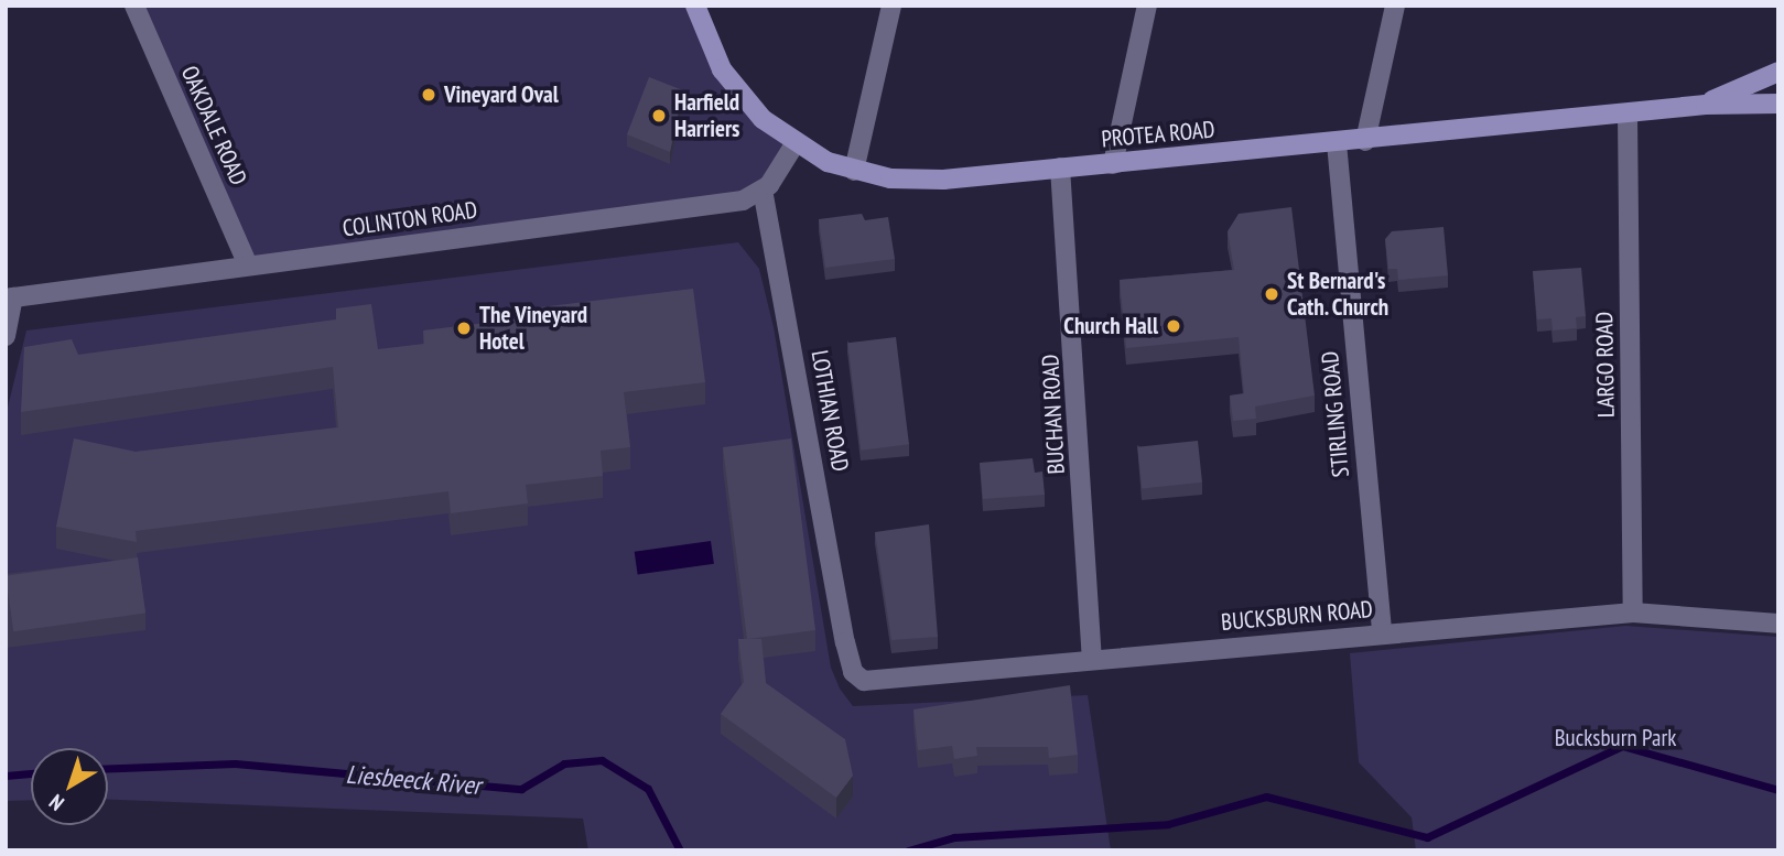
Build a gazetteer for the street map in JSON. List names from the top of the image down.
{
  "streets": {
    "main road": ["PROTEA ROAD"],
    "street": [
      "OAKDALE ROAD",
      "COLINTON ROAD",
      "LARGO ROAD",
      "LOTHIAN ROAD",
      "BUCHAN ROAD",
      "STIRLING ROAD",
      "BUCKSBURN ROAD"
    ]
  },
  "crossings": [
    ["OAKDALE ROAD", "COLINTON ROAD"],
    ["PROTEA ROAD", "LARGO ROAD"],
    ["PROTEA ROAD", "BUCHAN ROAD"],
    ["PROTEA ROAD", "STIRLING ROAD"],
    ["COLINTON ROAD", "LOTHIAN ROAD"],
    ["LARGO ROAD", "BUCKSBURN ROAD"],
    ["LOTHIAN ROAD", "BUCKSBURN ROAD"],
    ["BUCHAN ROAD", "BUCKSBURN ROAD"],
    ["STIRLING ROAD", "BUCKSBURN ROAD"]
  ],
  "water": ["Liesbeeck River"],
  "parks": ["Bucksburn Park"],
  "places": [
    "Vineyard Oval",
    "Harfield Harriers",
    "St Bernard's Cath. Church",
    "Church Hall",
    "The Vineyard Hotel"
  ],
  "north": "bottom left"
}
